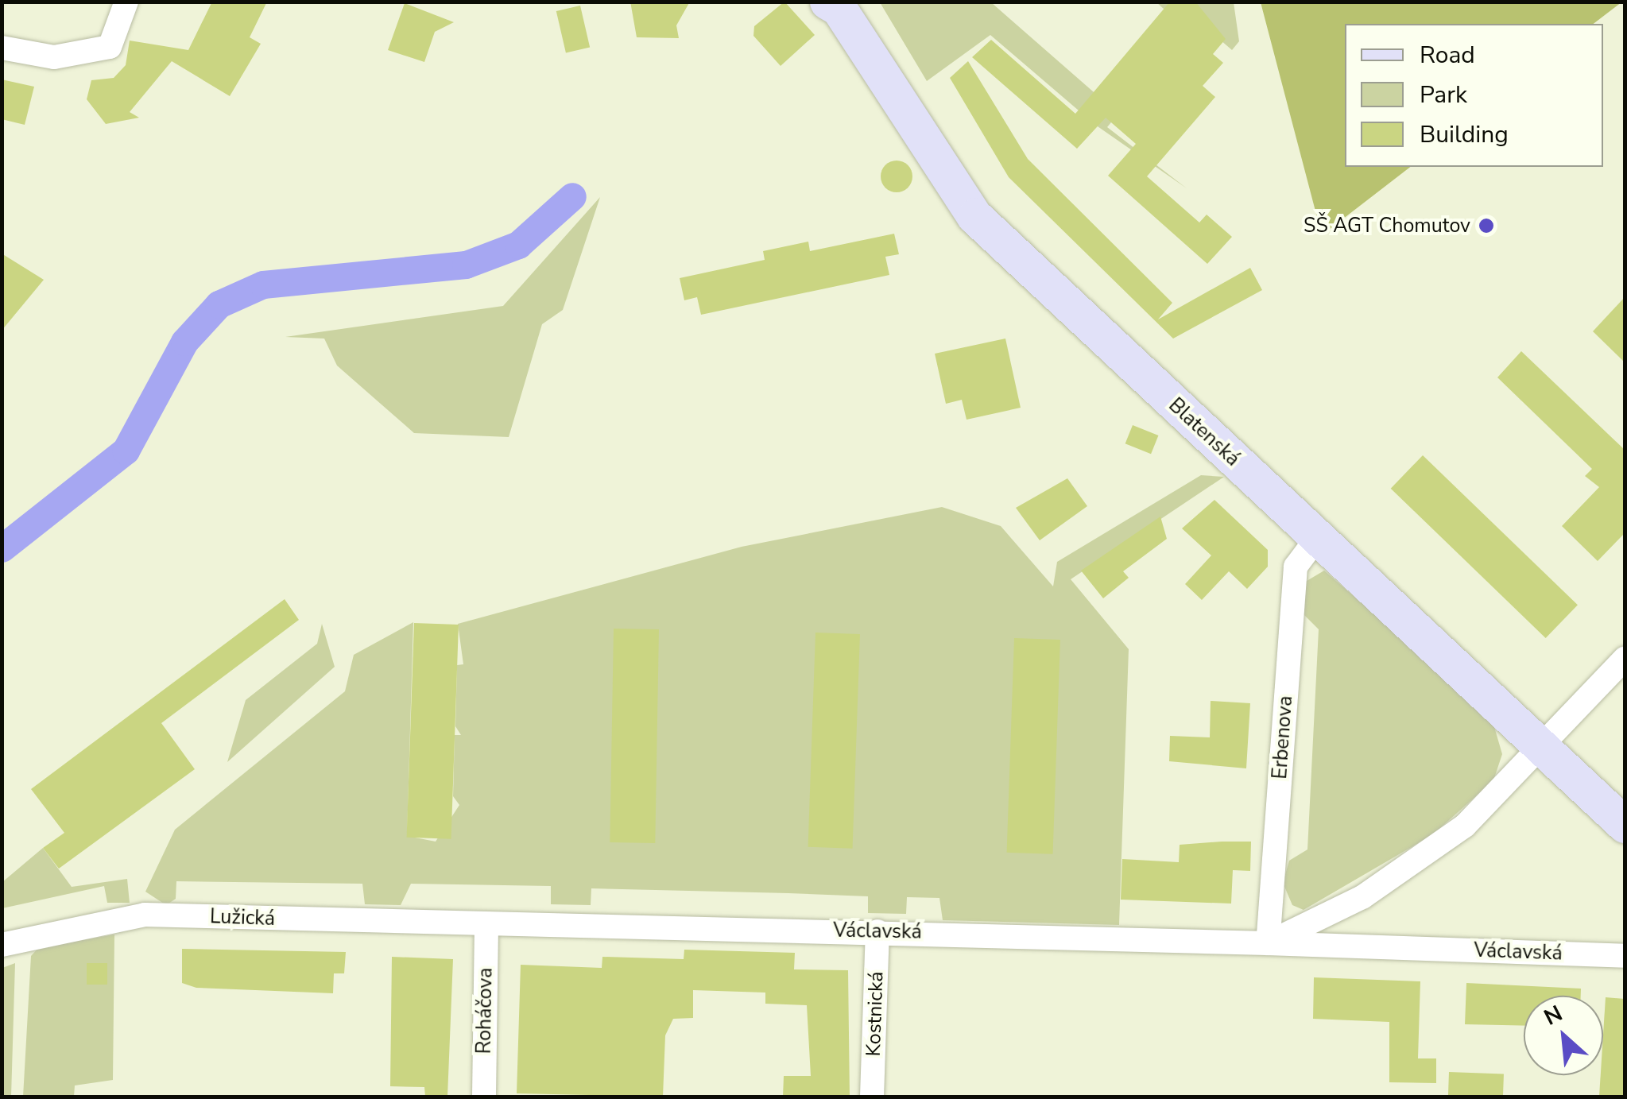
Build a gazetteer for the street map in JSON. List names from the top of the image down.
{
  "streets": {
    "street": [
      "Blatenská",
      "Erbenova",
      "Lužická",
      "Václavská",
      "Roháčova",
      "Kostnická"
    ]
  },
  "crossings": [
    ["Blatenská", "Erbenova"],
    ["Blatenská", "Václavská"],
    ["Erbenova", "Václavská"],
    ["Lužická", "Václavská"],
    ["Lužická", "Roháčova"],
    ["Václavská", "Roháčova"],
    ["Václavská", "Kostnická"]
  ],
  "places": ["SŠ AGT Chomutov"],
  "legend": ["Road", "Park", "Building"],
  "north": "top left"
}
